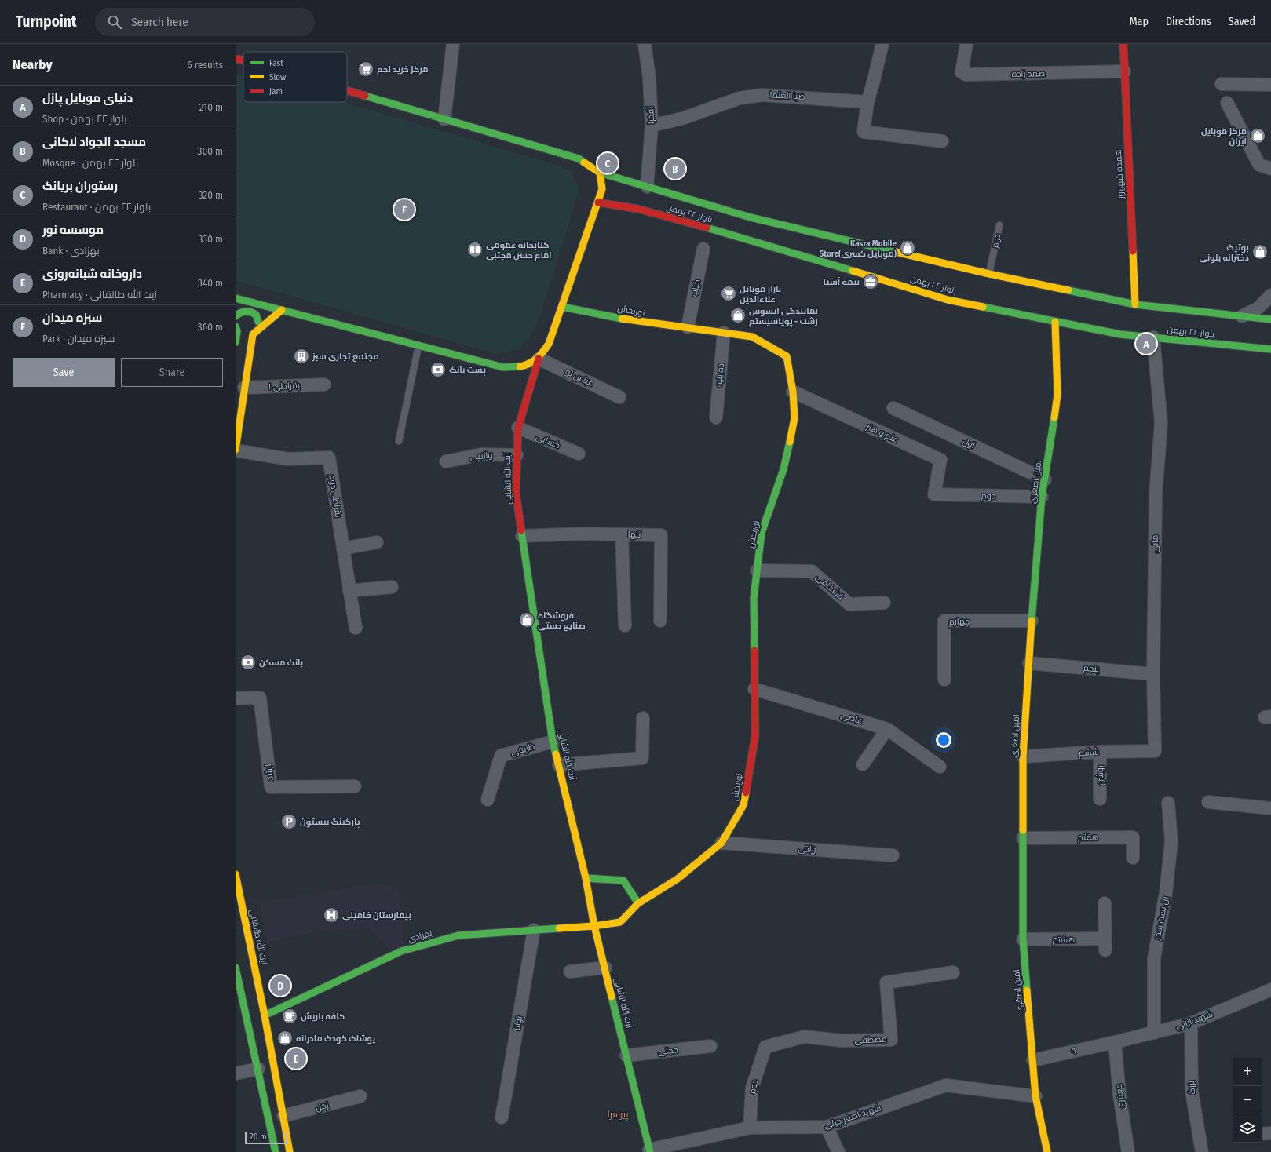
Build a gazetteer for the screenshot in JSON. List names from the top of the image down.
{
  "streets": {
    "main road": [
      "هفده شهریور",
      "بلوار ۲۲ بهمن",
      "نوربخش",
      "آیت الله انشایی",
      "امین اصغری",
      "بهزادی",
      "آیت الله طالقانی"
    ],
    "street": [
      "صمد زاده",
      "ضیا العلما",
      "آفخرا",
      "دوم",
      "کیاب",
      "ده بنیه",
      "عباس لو",
      "بقراطی ۱",
      "علم و هنر",
      "کسایی",
      "اول",
      "والایی",
      "بقراطی دوم",
      "تنها",
      "مانی",
      "فشخامی",
      "چهارم",
      "پنجم",
      "عاصی",
      "ظریفی",
      "ششم",
      "ارشد",
      "روشن",
      "هفتم",
      "رزاقی",
      "بن بست سحر",
      "هشتم",
      "شهید ازانی",
      "توانا",
      "مصطفی",
      "حجتی",
      "۹",
      "بزرگ",
      "جعفری",
      "زحل",
      "شهید اصغر چیتی"
    ]
  },
  "crossings": [
    ["صمد زاده", "هفده شهریور"],
    ["ضیا العلما", "آفخرا"],
    ["آفخرا", "بلوار ۲۲ بهمن"],
    ["هفده شهریور", "بلوار ۲۲ بهمن"],
    ["بلوار ۲۲ بهمن", "دوم"],
    ["بلوار ۲۲ بهمن", "امین اصغری"],
    ["بلوار ۲۲ بهمن", "مانی"],
    ["دوم", "علم و هنر"],
    ["دوم", "امین اصغری"],
    ["دوم", "مصطفی"],
    ["دوم", "شهید اصغر چیتی"],
    ["کیاب", "نوربخش"],
    ["نوربخش", "ده بنیه"],
    ["نوربخش", "علم و هنر"],
    ["نوربخش", "آیت الله انشایی"],
    ["نوربخش", "فشخامی"],
    ["نوربخش", "عاصی"],
    ["نوربخش", "رزاقی"],
    ["نوربخش", "بهزادی"],
    ["عباس لو", "آیت الله انشایی"],
    ["کسایی", "آیت الله انشایی"],
    ["اول", "امین اصغری"],
    ["والایی", "آیت الله انشایی"],
    ["آیت الله انشایی", "تنها"],
    ["آیت الله انشایی", "ظریفی"],
    ["آیت الله انشایی", "بهزادی"],
    ["آیت الله انشایی", "حجتی"],
    ["آیت الله انشایی", "شهید اصغر چیتی"],
    ["امین اصغری", "چهارم"],
    ["امین اصغری", "پنجم"],
    ["امین اصغری", "ششم"],
    ["امین اصغری", "هفتم"],
    ["امین اصغری", "هشتم"],
    ["امین اصغری", "۹"],
    ["امین اصغری", "شهید اصغر چیتی"],
    ["مانی", "پنجم"],
    ["مانی", "ششم"],
    ["ششم", "روشن"],
    ["بن بست سحر", "شهید ازانی"],
    ["بهزادی", "آیت الله طالقانی"],
    ["بهزادی", "توانا"],
    ["آیت الله طالقانی", "زحل"],
    ["شهید ازانی", "۹"],
    ["شهید ازانی", "بزرگ"],
    ["شهید ازانی", "جعفری"],
    ["۹", "جعفری"]
  ],
  "districts": ["پیرسرا"],
  "places": {
    "supermarket": ["مرکز خرید نجم", "بازار موبایل علاءالدین"],
    "shop": [
      "مرکز موبایل ایران",
      "Kasra Mobile Store(موبایل کسری)",
      "بوتیک دخترانه بلونی",
      "نمایندگی ایسوس رشت - پویاسیستم",
      "فروشگاه صنایع دستی",
      "پوشاک کودک مادرانه"
    ],
    "library": ["کتابخانه عمومی امام حسن مجتبی"],
    "office": ["بیمه آسیا"],
    "building": ["مجتمع تجاری سبز"],
    "bank": ["پست بانک", "بانک مسکن"],
    "parking": ["پارکینگ بیستون"],
    "hospital": ["بیمارستان فامیلی"],
    "cafe": ["کافه باریش"]
  },
  "legend": ["Fast", "Slow", "Jam"],
  "scale_bar": "20 m",
  "page": {
    "header": "Turnpoint",
    "search": "Search here",
    "nav": ["Map", "Directions", "Saved"],
    "heading": ["Nearby", "6 results"],
    "list": [
      {
        "mark": "A",
        "name": "دنیای موبایل پازل",
        "note": "Shop · بلوار ۲۲ بهمن",
        "value": "210 m"
      },
      {
        "mark": "B",
        "name": "مسجد الجواد لاکانی",
        "note": "Mosque · بلوار ۲۲ بهمن",
        "value": "300 m"
      },
      {
        "mark": "C",
        "name": "رستوران بریانک",
        "note": "Restaurant · بلوار ۲۲ بهمن",
        "value": "320 m"
      },
      {
        "mark": "D",
        "name": "موسسه نور",
        "note": "Bank · بهزادی",
        "value": "330 m"
      },
      {
        "mark": "E",
        "name": "داروخانه شبانه‌روزی",
        "note": "Pharmacy · آیت الله طالقانی",
        "value": "340 m"
      },
      {
        "mark": "F",
        "name": "سبزه میدان",
        "note": "Park · سبزه میدان",
        "value": "360 m"
      }
    ],
    "pins": [
      "C",
      "B",
      "F",
      "A",
      "D",
      "E"
    ],
    "buttons": ["Save", "Share"],
    "map_buttons": ["+", "−"],
    "scale": "20 m"
  }
}
